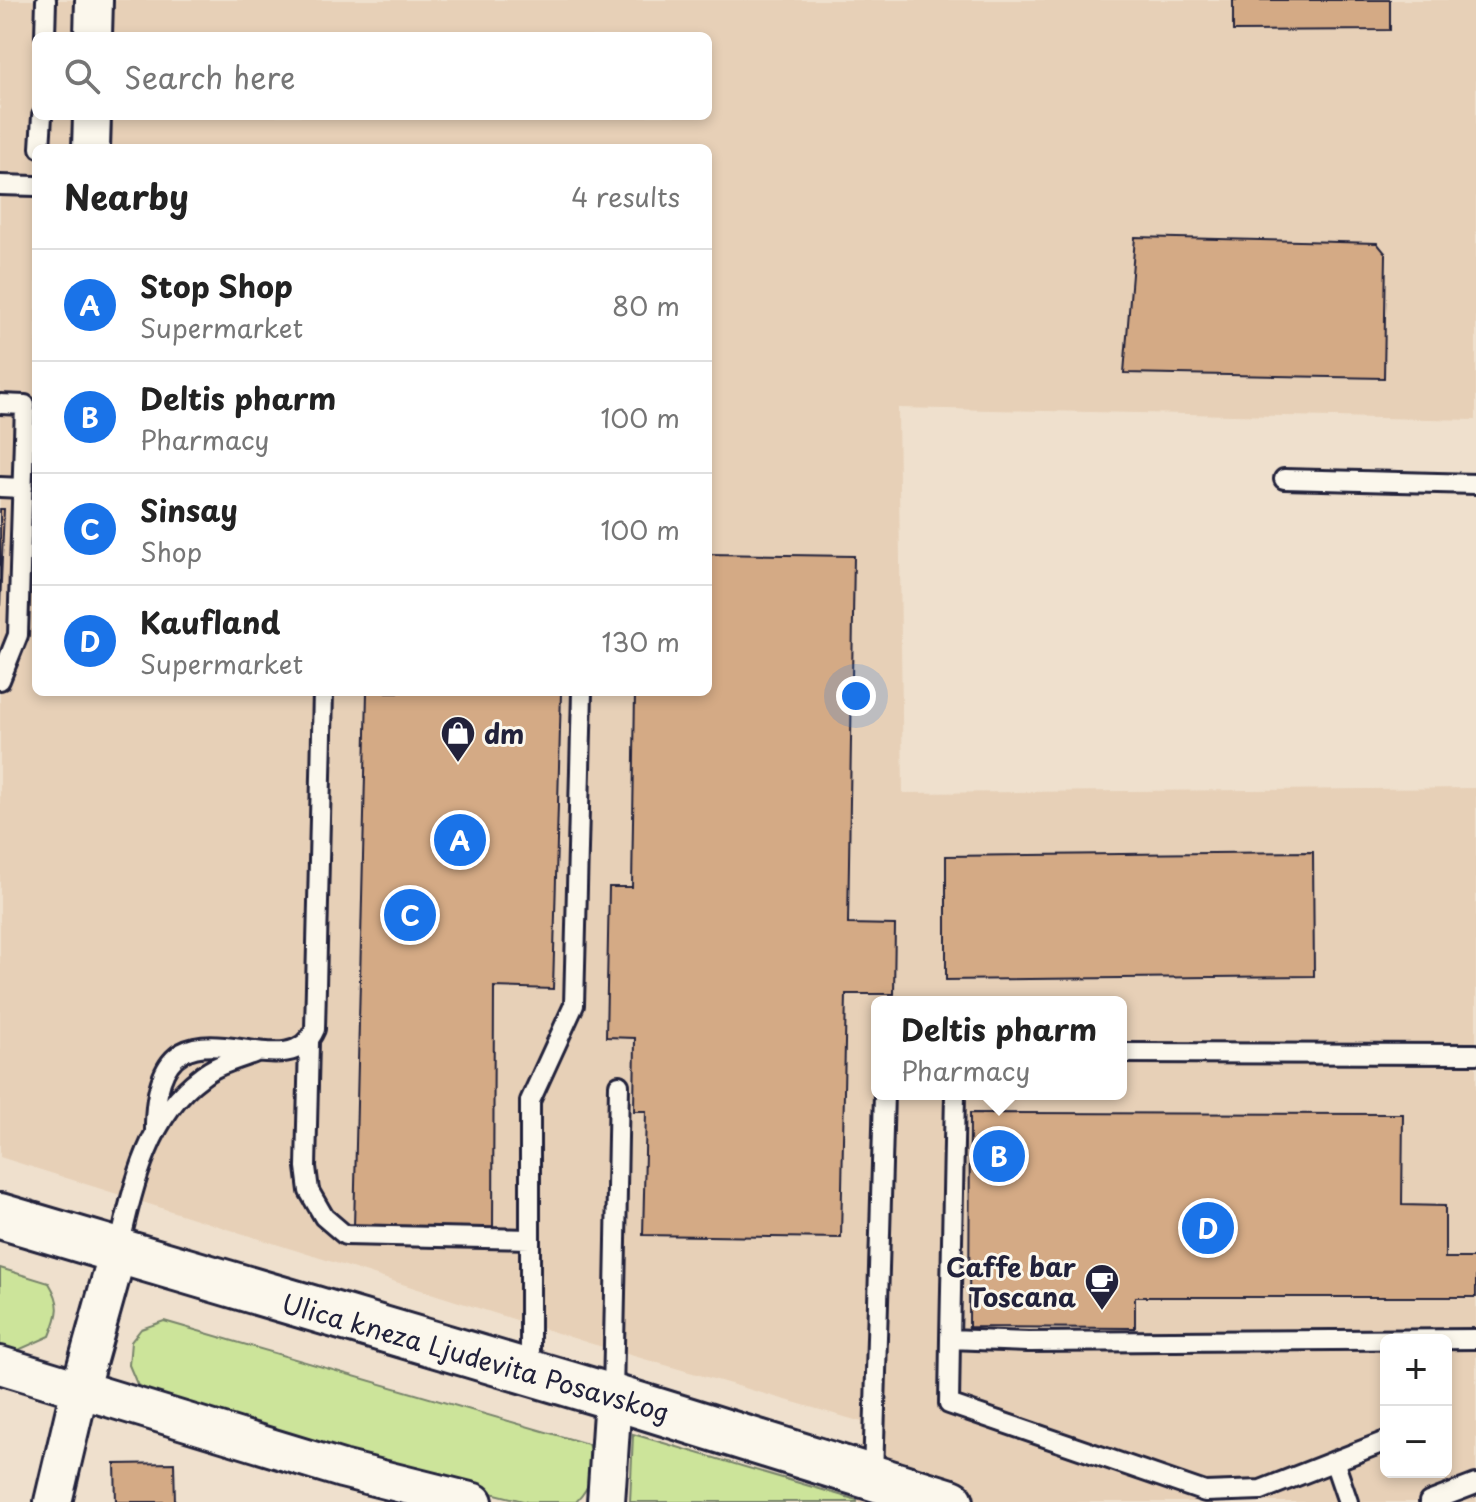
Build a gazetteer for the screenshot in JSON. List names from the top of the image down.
{
  "streets": {
    "main road": ["Ulica kneza Ljudevita Posavskog"]
  },
  "places": {
    "shop": ["dm"],
    "cafe": ["Caffe bar Toscana"]
  },
  "page": {
    "search": "Search here",
    "heading": ["Nearby", "4 results"],
    "list": [
      {
        "mark": "A",
        "name": "Stop Shop",
        "note": "Supermarket",
        "value": "80 m"
      },
      {
        "mark": "B",
        "name": "Deltis pharm",
        "note": "Pharmacy",
        "value": "100 m"
      },
      {
        "mark": "C",
        "name": "Sinsay",
        "note": "Shop",
        "value": "100 m"
      },
      {
        "mark": "D",
        "name": "Kaufland",
        "note": "Supermarket",
        "value": "130 m"
      }
    ],
    "pins": [
      "A",
      "C",
      "B",
      "D"
    ],
    "popup": ["Deltis pharm", "Pharmacy"],
    "map_buttons": ["+", "−"]
  }
}
